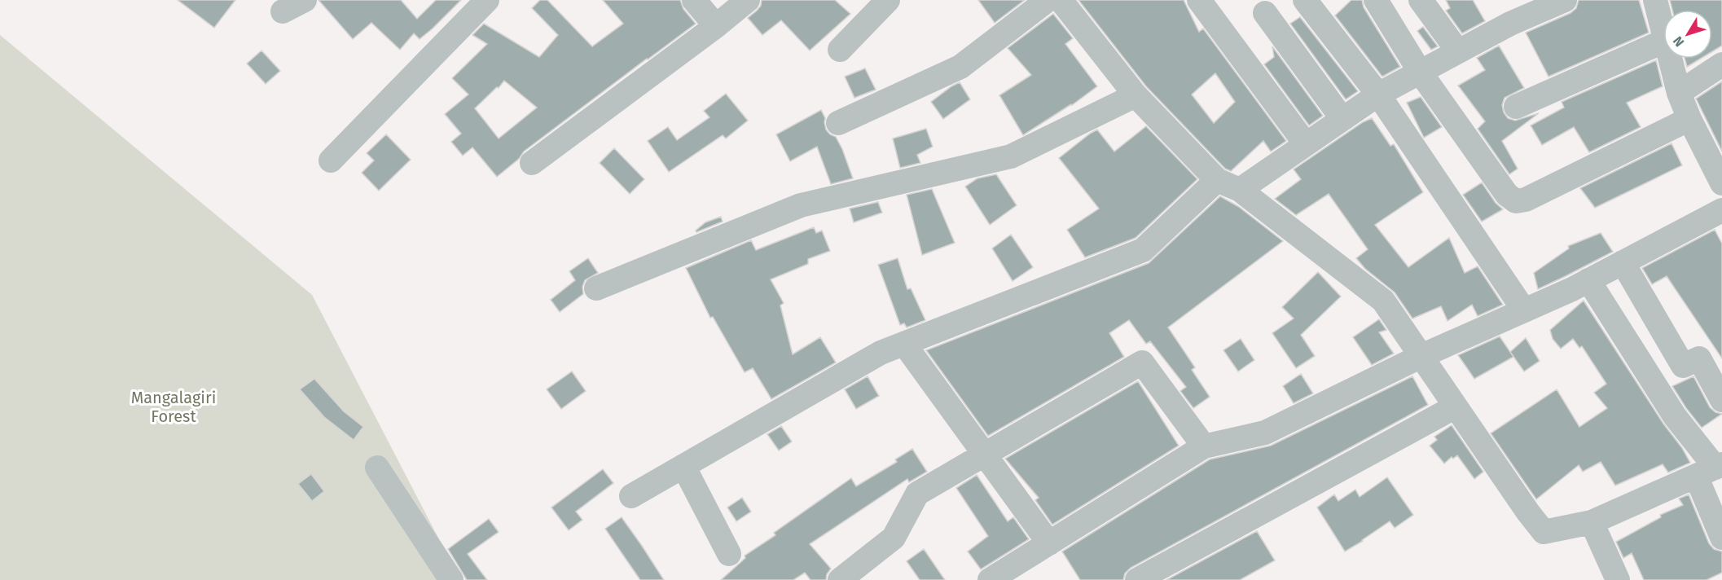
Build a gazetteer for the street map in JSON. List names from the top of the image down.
{
  "parks": ["Mangalagiri Forest"],
  "north": "bottom left"
}
